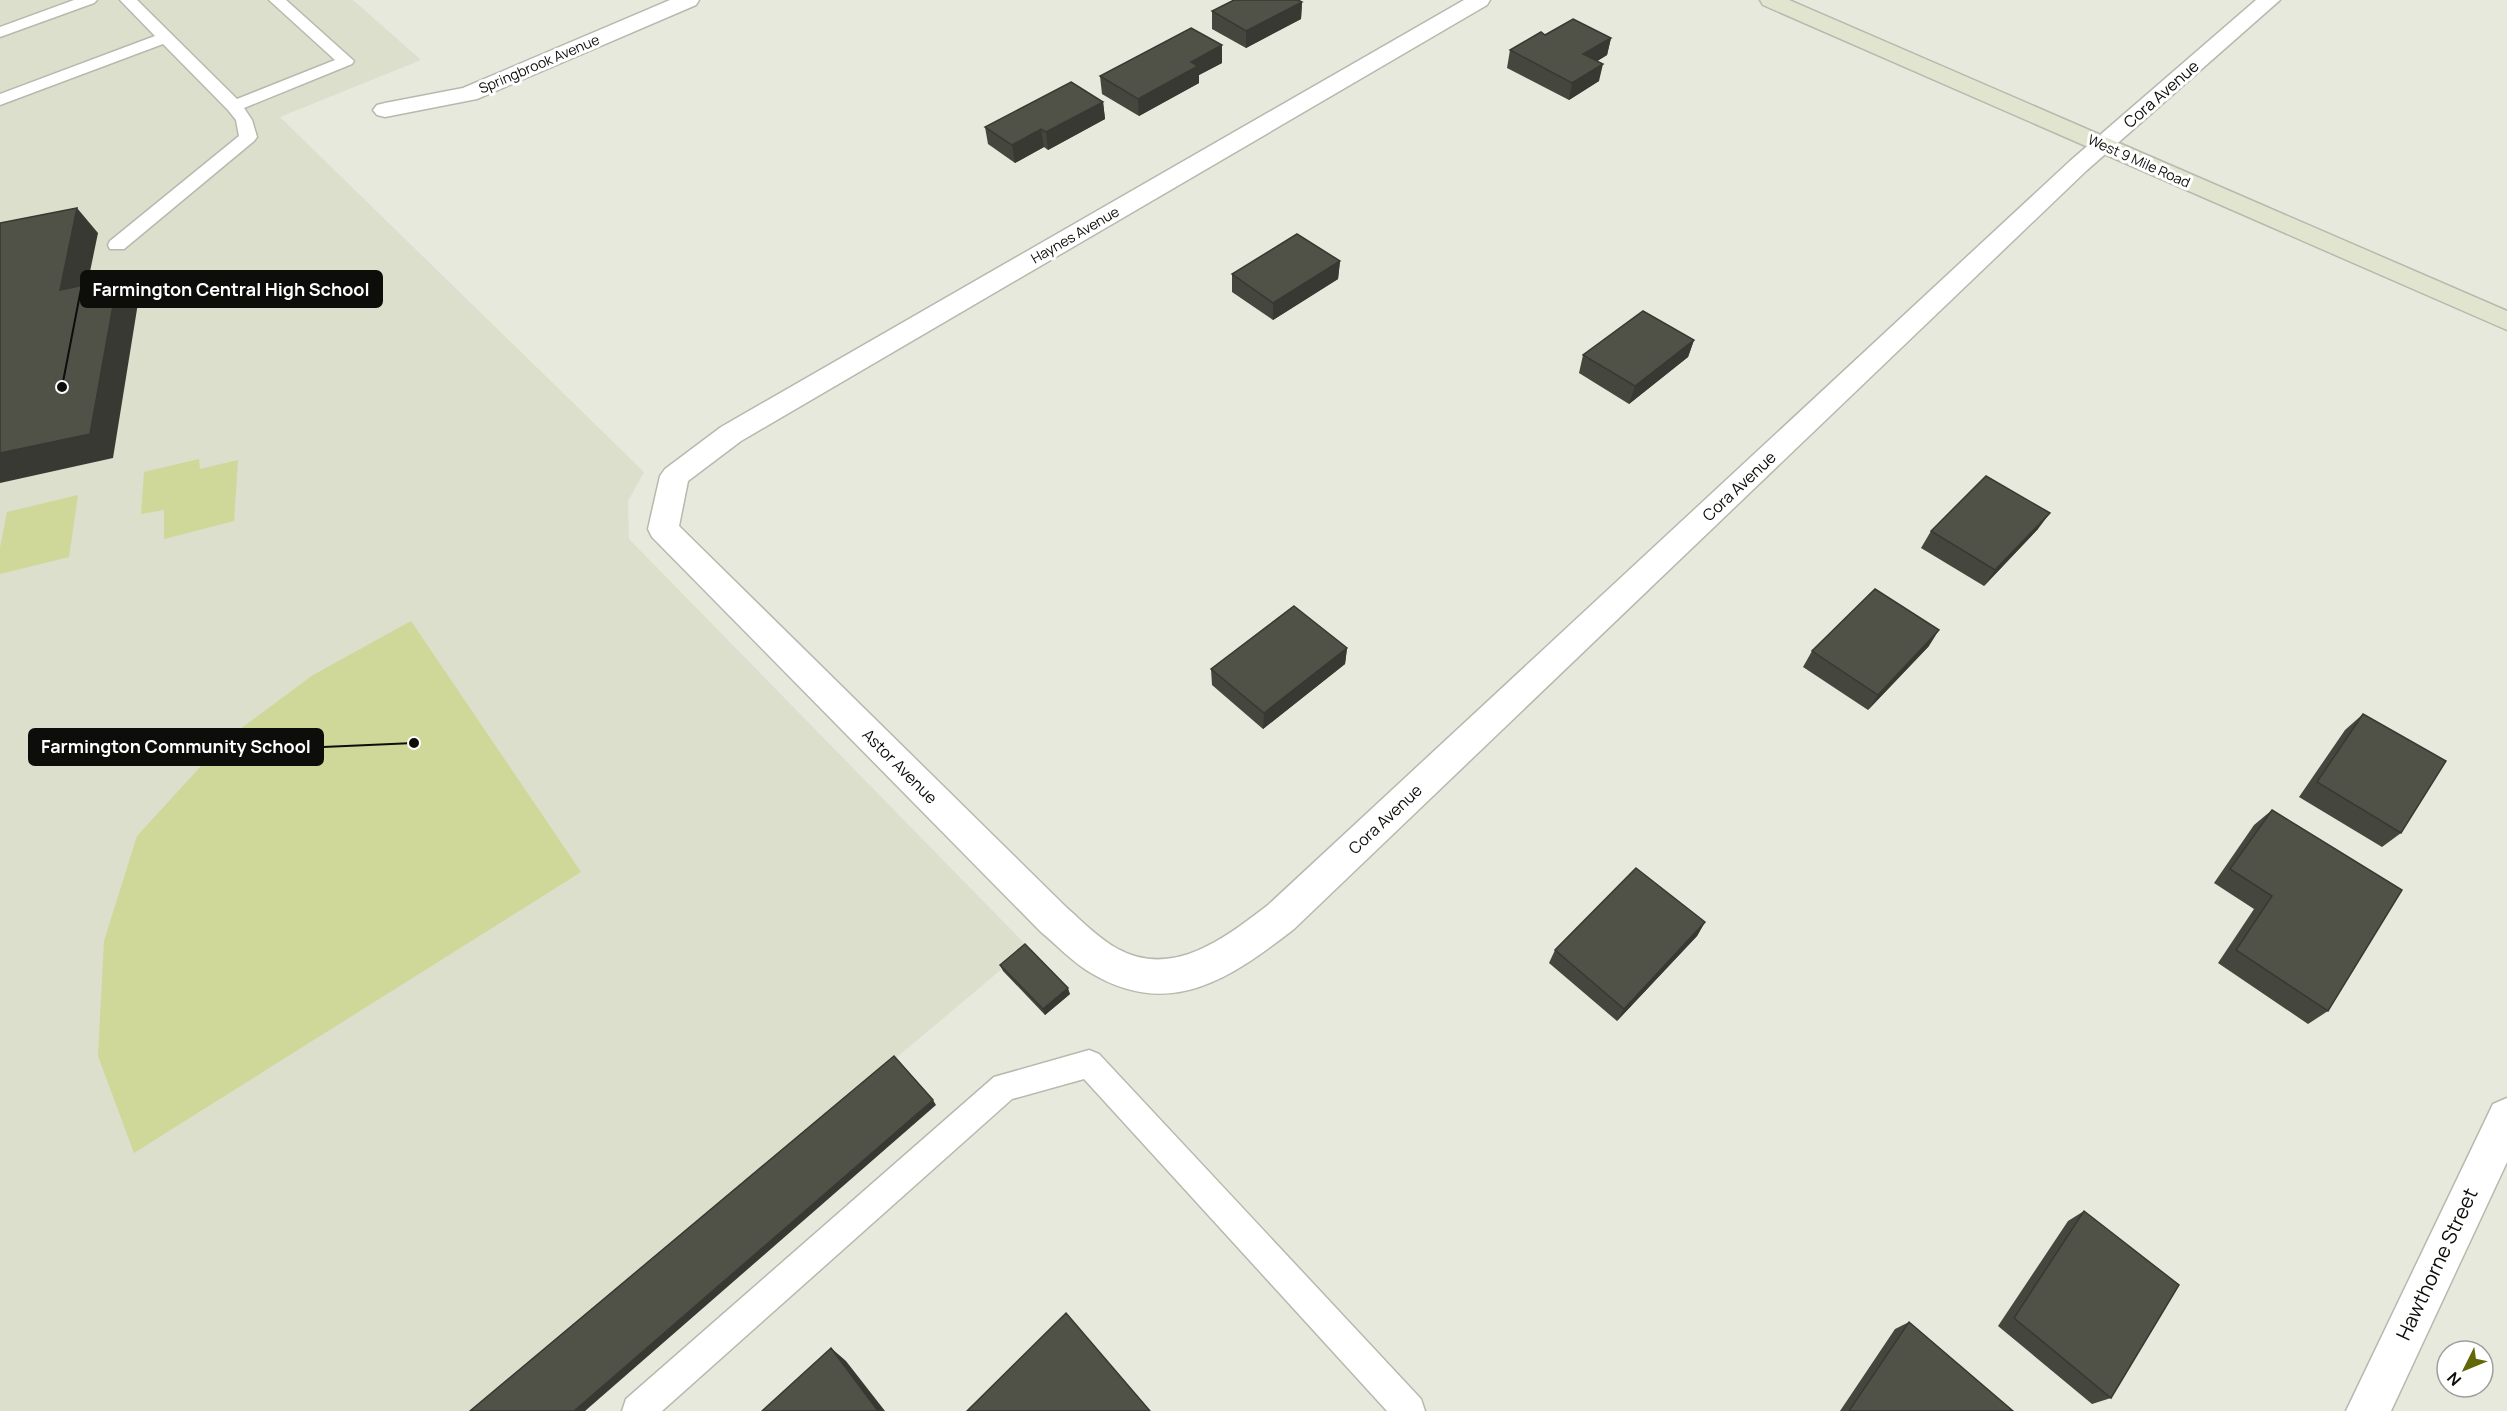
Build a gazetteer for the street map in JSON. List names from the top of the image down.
{
  "streets": {
    "street": [
      "Springbrook Avenue",
      "Cora Avenue",
      "West 9 Mile Road",
      "Haynes Avenue",
      "Astor Avenue",
      "Hawthorne Street"
    ]
  },
  "crossings": [
    ["Cora Avenue", "West 9 Mile Road"],
    ["Cora Avenue", "Astor Avenue"],
    ["Haynes Avenue", "Astor Avenue"]
  ],
  "places": ["Farmington Central High School", "Farmington Community School"],
  "north": "bottom left"
}
